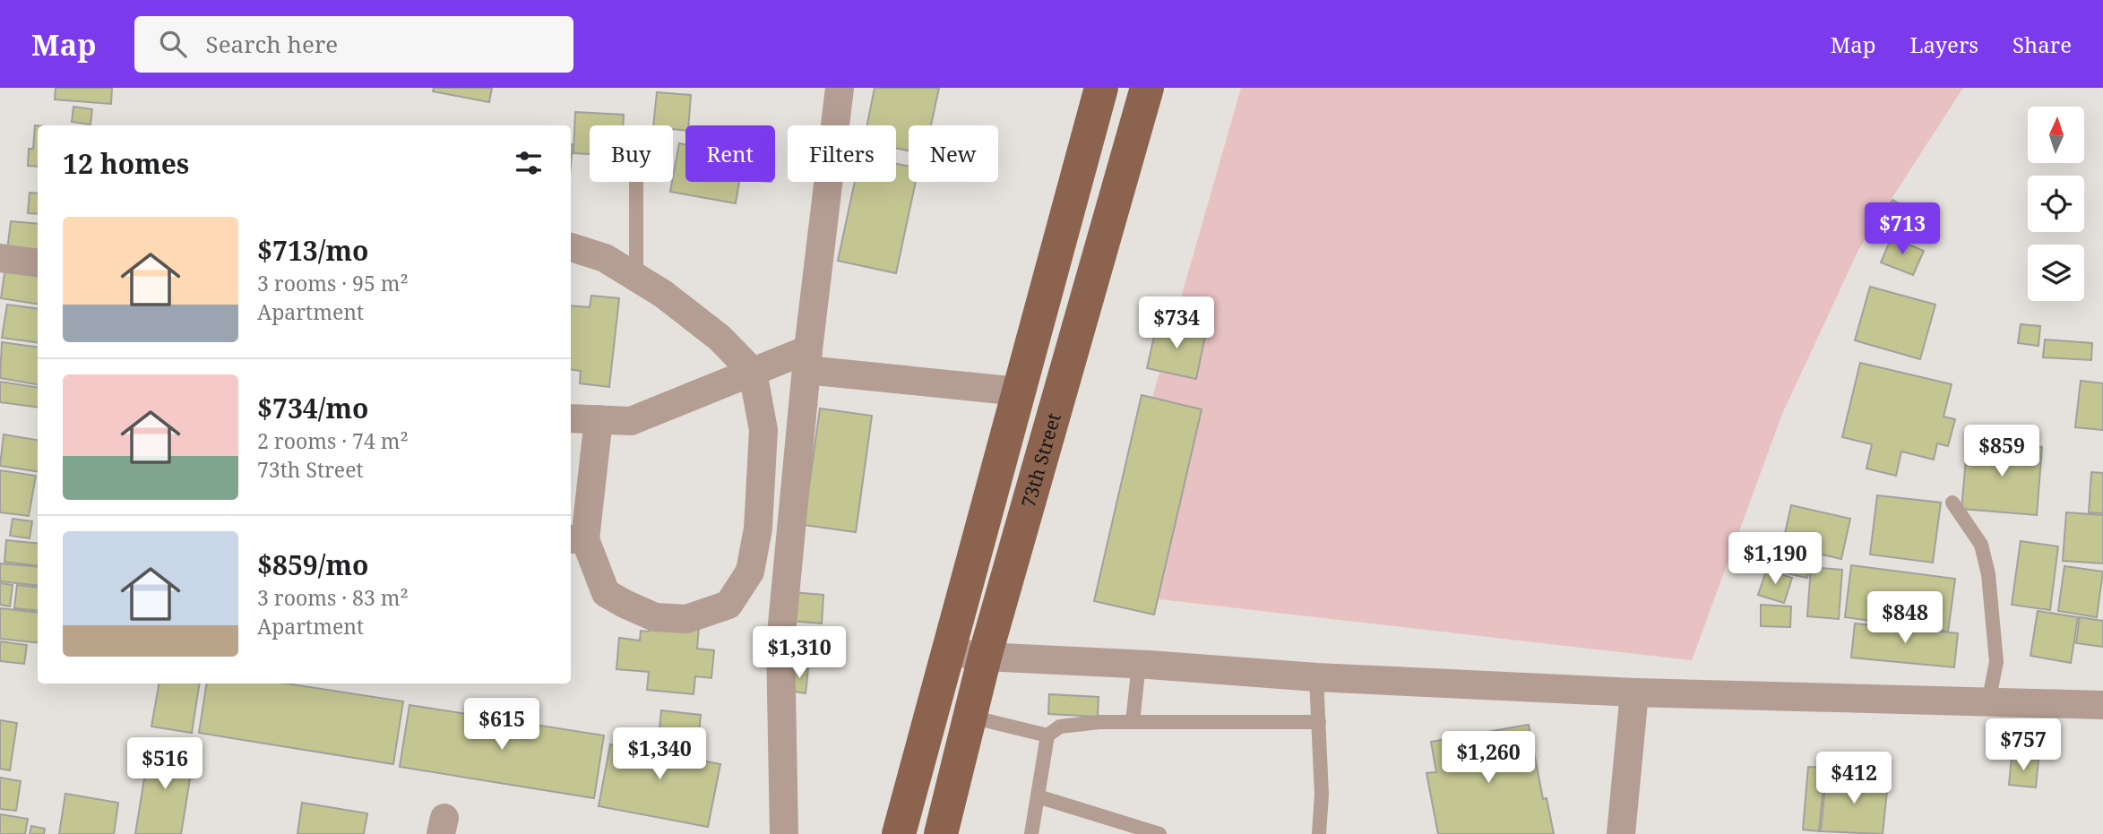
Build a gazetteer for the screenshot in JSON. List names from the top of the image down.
{
  "streets": {
    "main road": ["73th Street"]
  },
  "north": "top",
  "page": {
    "header": "Map",
    "search": "Search here",
    "nav": ["Map", "Layers", "Share"],
    "chip": [
      "Buy",
      "Rent",
      "Filters",
      "New"
    ],
    "heading": "12 homes",
    "list": [
      {
        "name": "$713/mo",
        "note": "3 rooms · 95 m² · Apartment"
      },
      {
        "name": "$734/mo",
        "note": "2 rooms · 74 m² · 73th Street"
      },
      {
        "name": "$859/mo",
        "note": "3 rooms · 83 m² · Apartment"
      }
    ],
    "price": [
      "$713",
      "$734",
      "$859",
      "$1,190",
      "$848",
      "$1,310",
      "$615",
      "$757",
      "$1,340",
      "$1,260",
      "$516",
      "$412"
    ]
  }
}
